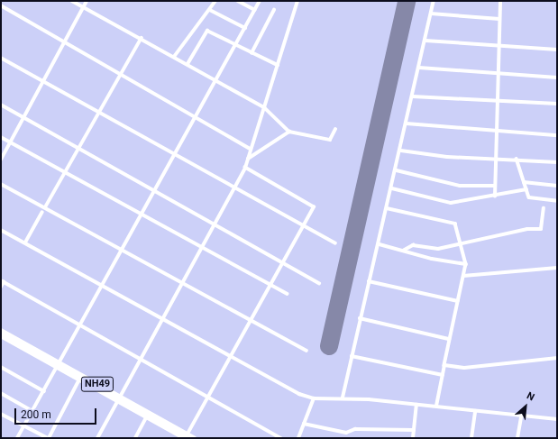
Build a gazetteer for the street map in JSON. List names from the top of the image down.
{
  "streets": {
    "highway": ["NH49"]
  },
  "scale_bar": "200 m",
  "north": "top right"
}
